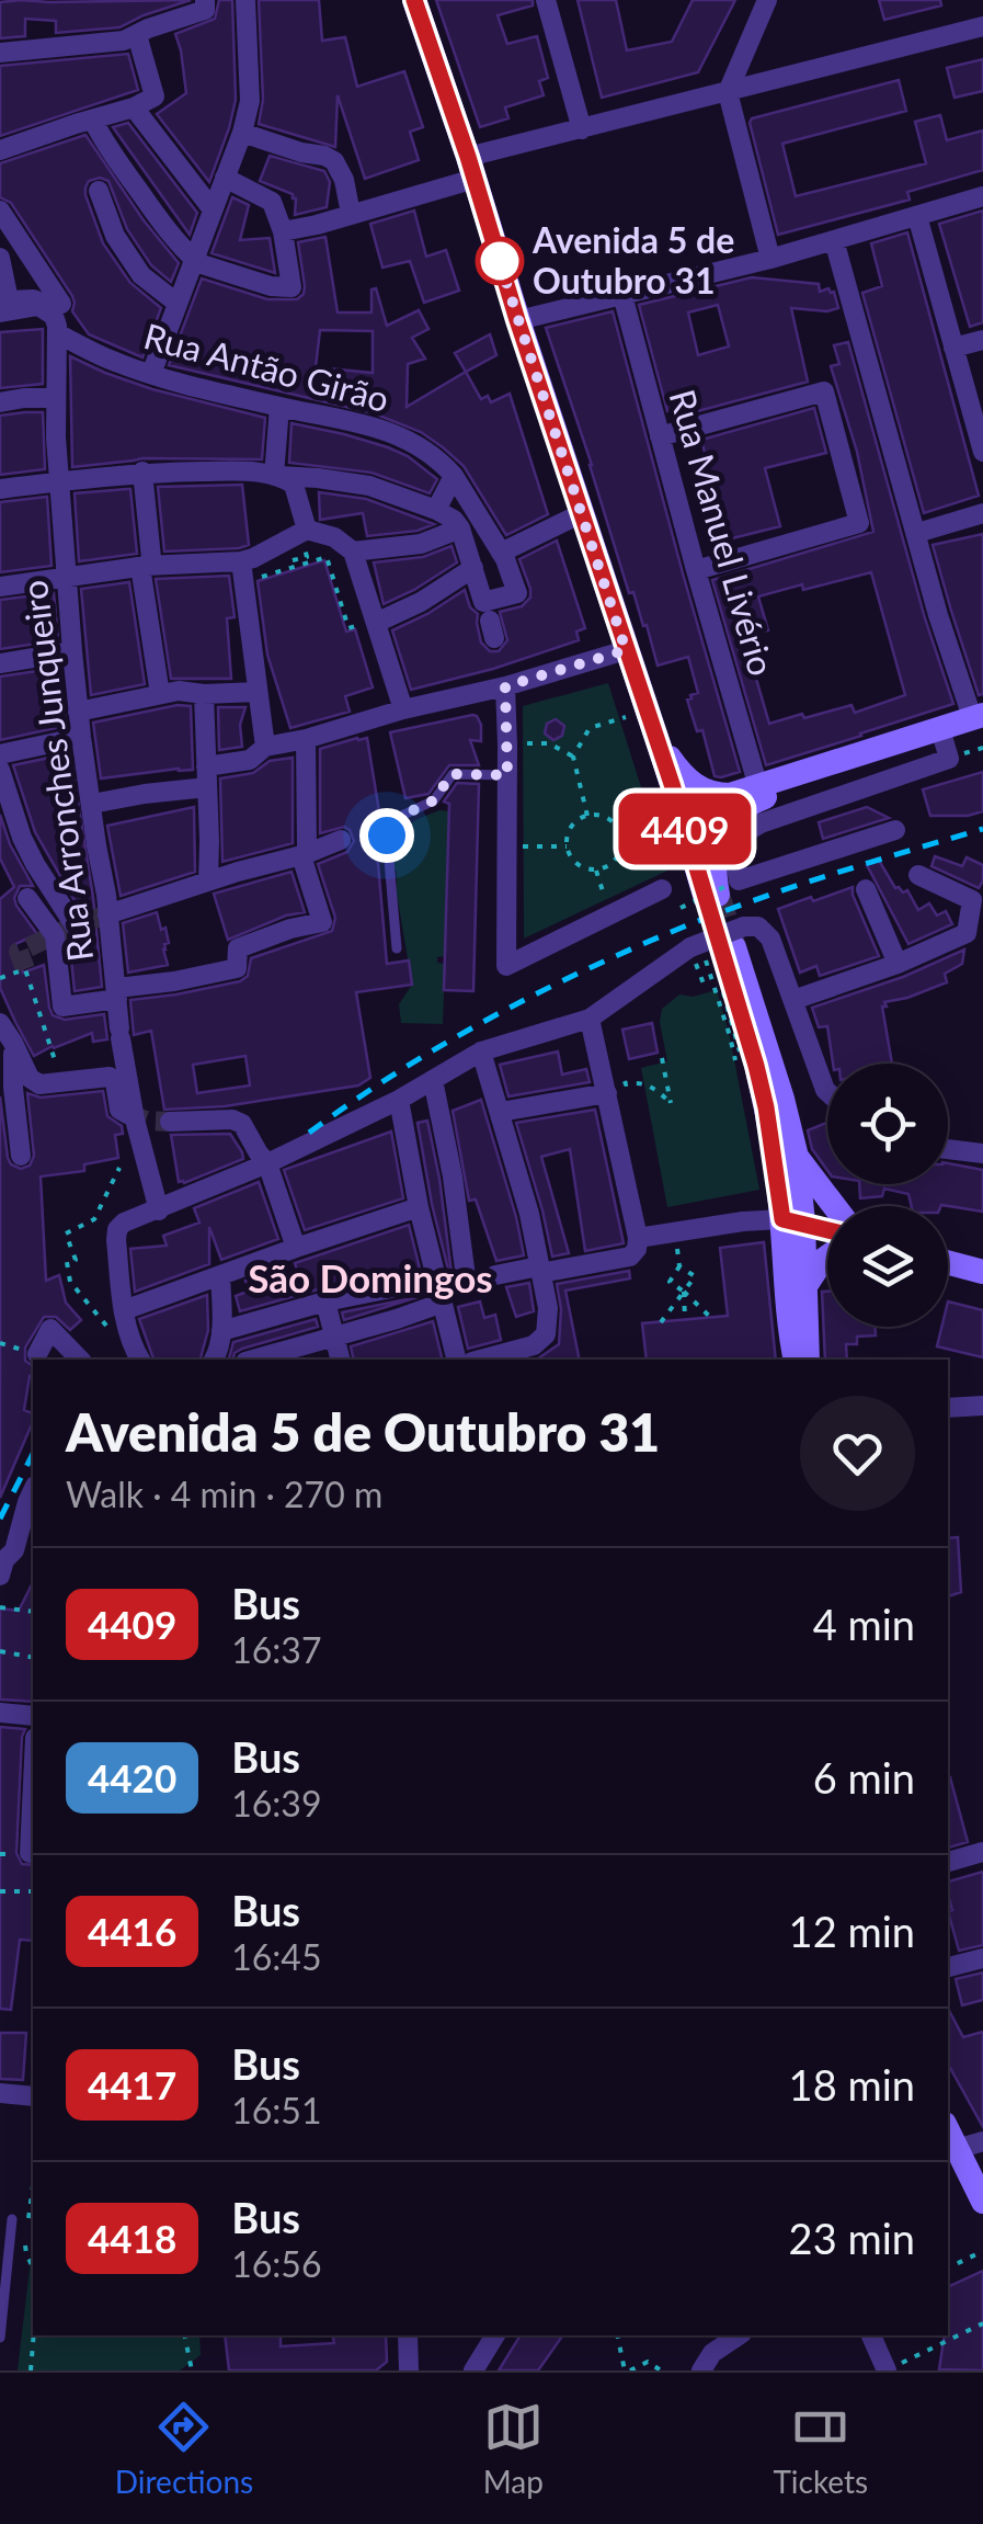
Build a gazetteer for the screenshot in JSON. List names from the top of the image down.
{
  "streets": {
    "street": ["Rua Antão Girão", "Rua Manuel Livério", "Rua Arronches Junqueiro"]
  },
  "crossings": [
    ["Rua Antão Girão", "Rua Arronches Junqueiro"]
  ],
  "districts": ["São Domingos"],
  "places": ["Avenida 5 de Outubro 31"],
  "lines": ["bus line 4409"],
  "page": {
    "on_map": "4409",
    "heading": ["Avenida 5 de Outubro 31", "Walk · 4 min · 270 m"],
    "list": [
      {
        "mark": "4409",
        "name": "Bus",
        "note": "16:37",
        "value": "4 min"
      },
      {
        "mark": "4420",
        "name": "Bus",
        "note": "16:39",
        "value": "6 min"
      },
      {
        "mark": "4416",
        "name": "Bus",
        "note": "16:45",
        "value": "12 min"
      },
      {
        "mark": "4417",
        "name": "Bus",
        "note": "16:51",
        "value": "18 min"
      },
      {
        "mark": "4418",
        "name": "Bus",
        "note": "16:56",
        "value": "23 min"
      }
    ],
    "tabs": ["Directions", "Map", "Tickets"]
  }
}
